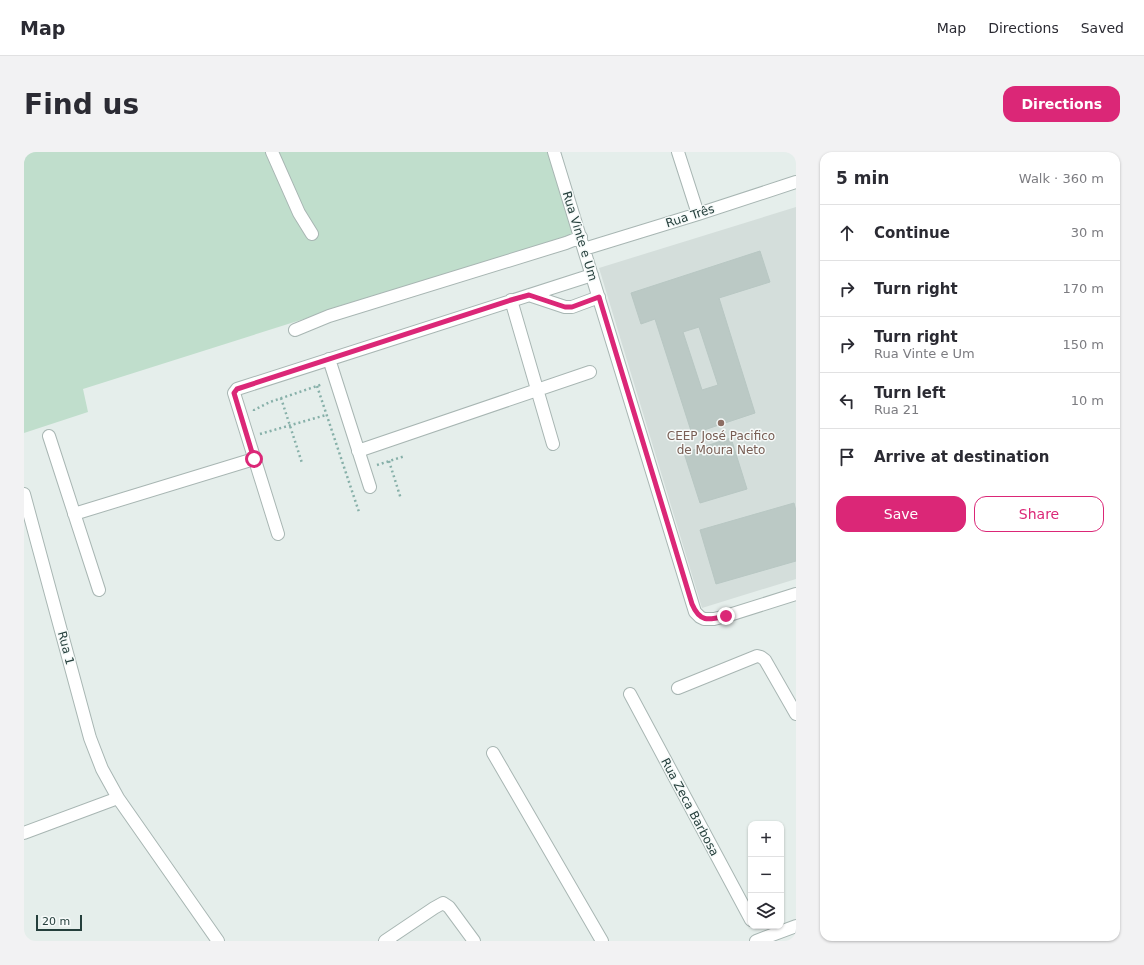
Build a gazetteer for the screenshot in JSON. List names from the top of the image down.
{
  "streets": {
    "street": [
      "Rua Três",
      "Rua Vinte e Um",
      "Rua 1",
      "Rua Zeca Barbosa"
    ]
  },
  "crossings": [
    ["Rua Três", "Rua Vinte e Um"]
  ],
  "places": ["CEEP José Pacifico de Moura Neto"],
  "scale_bar": "20 m",
  "page": {
    "header": "Map",
    "nav": ["Map", "Directions", "Saved"],
    "buttons": [
      "Directions",
      ["Save", "Share"]
    ],
    "title": "Find us",
    "heading": ["5 min", "Walk · 360 m"],
    "list": [
      ["Continue", "30 m"],
      ["Turn right", "170 m"],
      ["Turn right", "Rua Vinte e Um", "150 m"],
      ["Turn left", "Rua 21", "10 m"],
      "Arrive at destination"
    ],
    "map_buttons": ["+", "−"],
    "scale": "20 m"
  }
}
